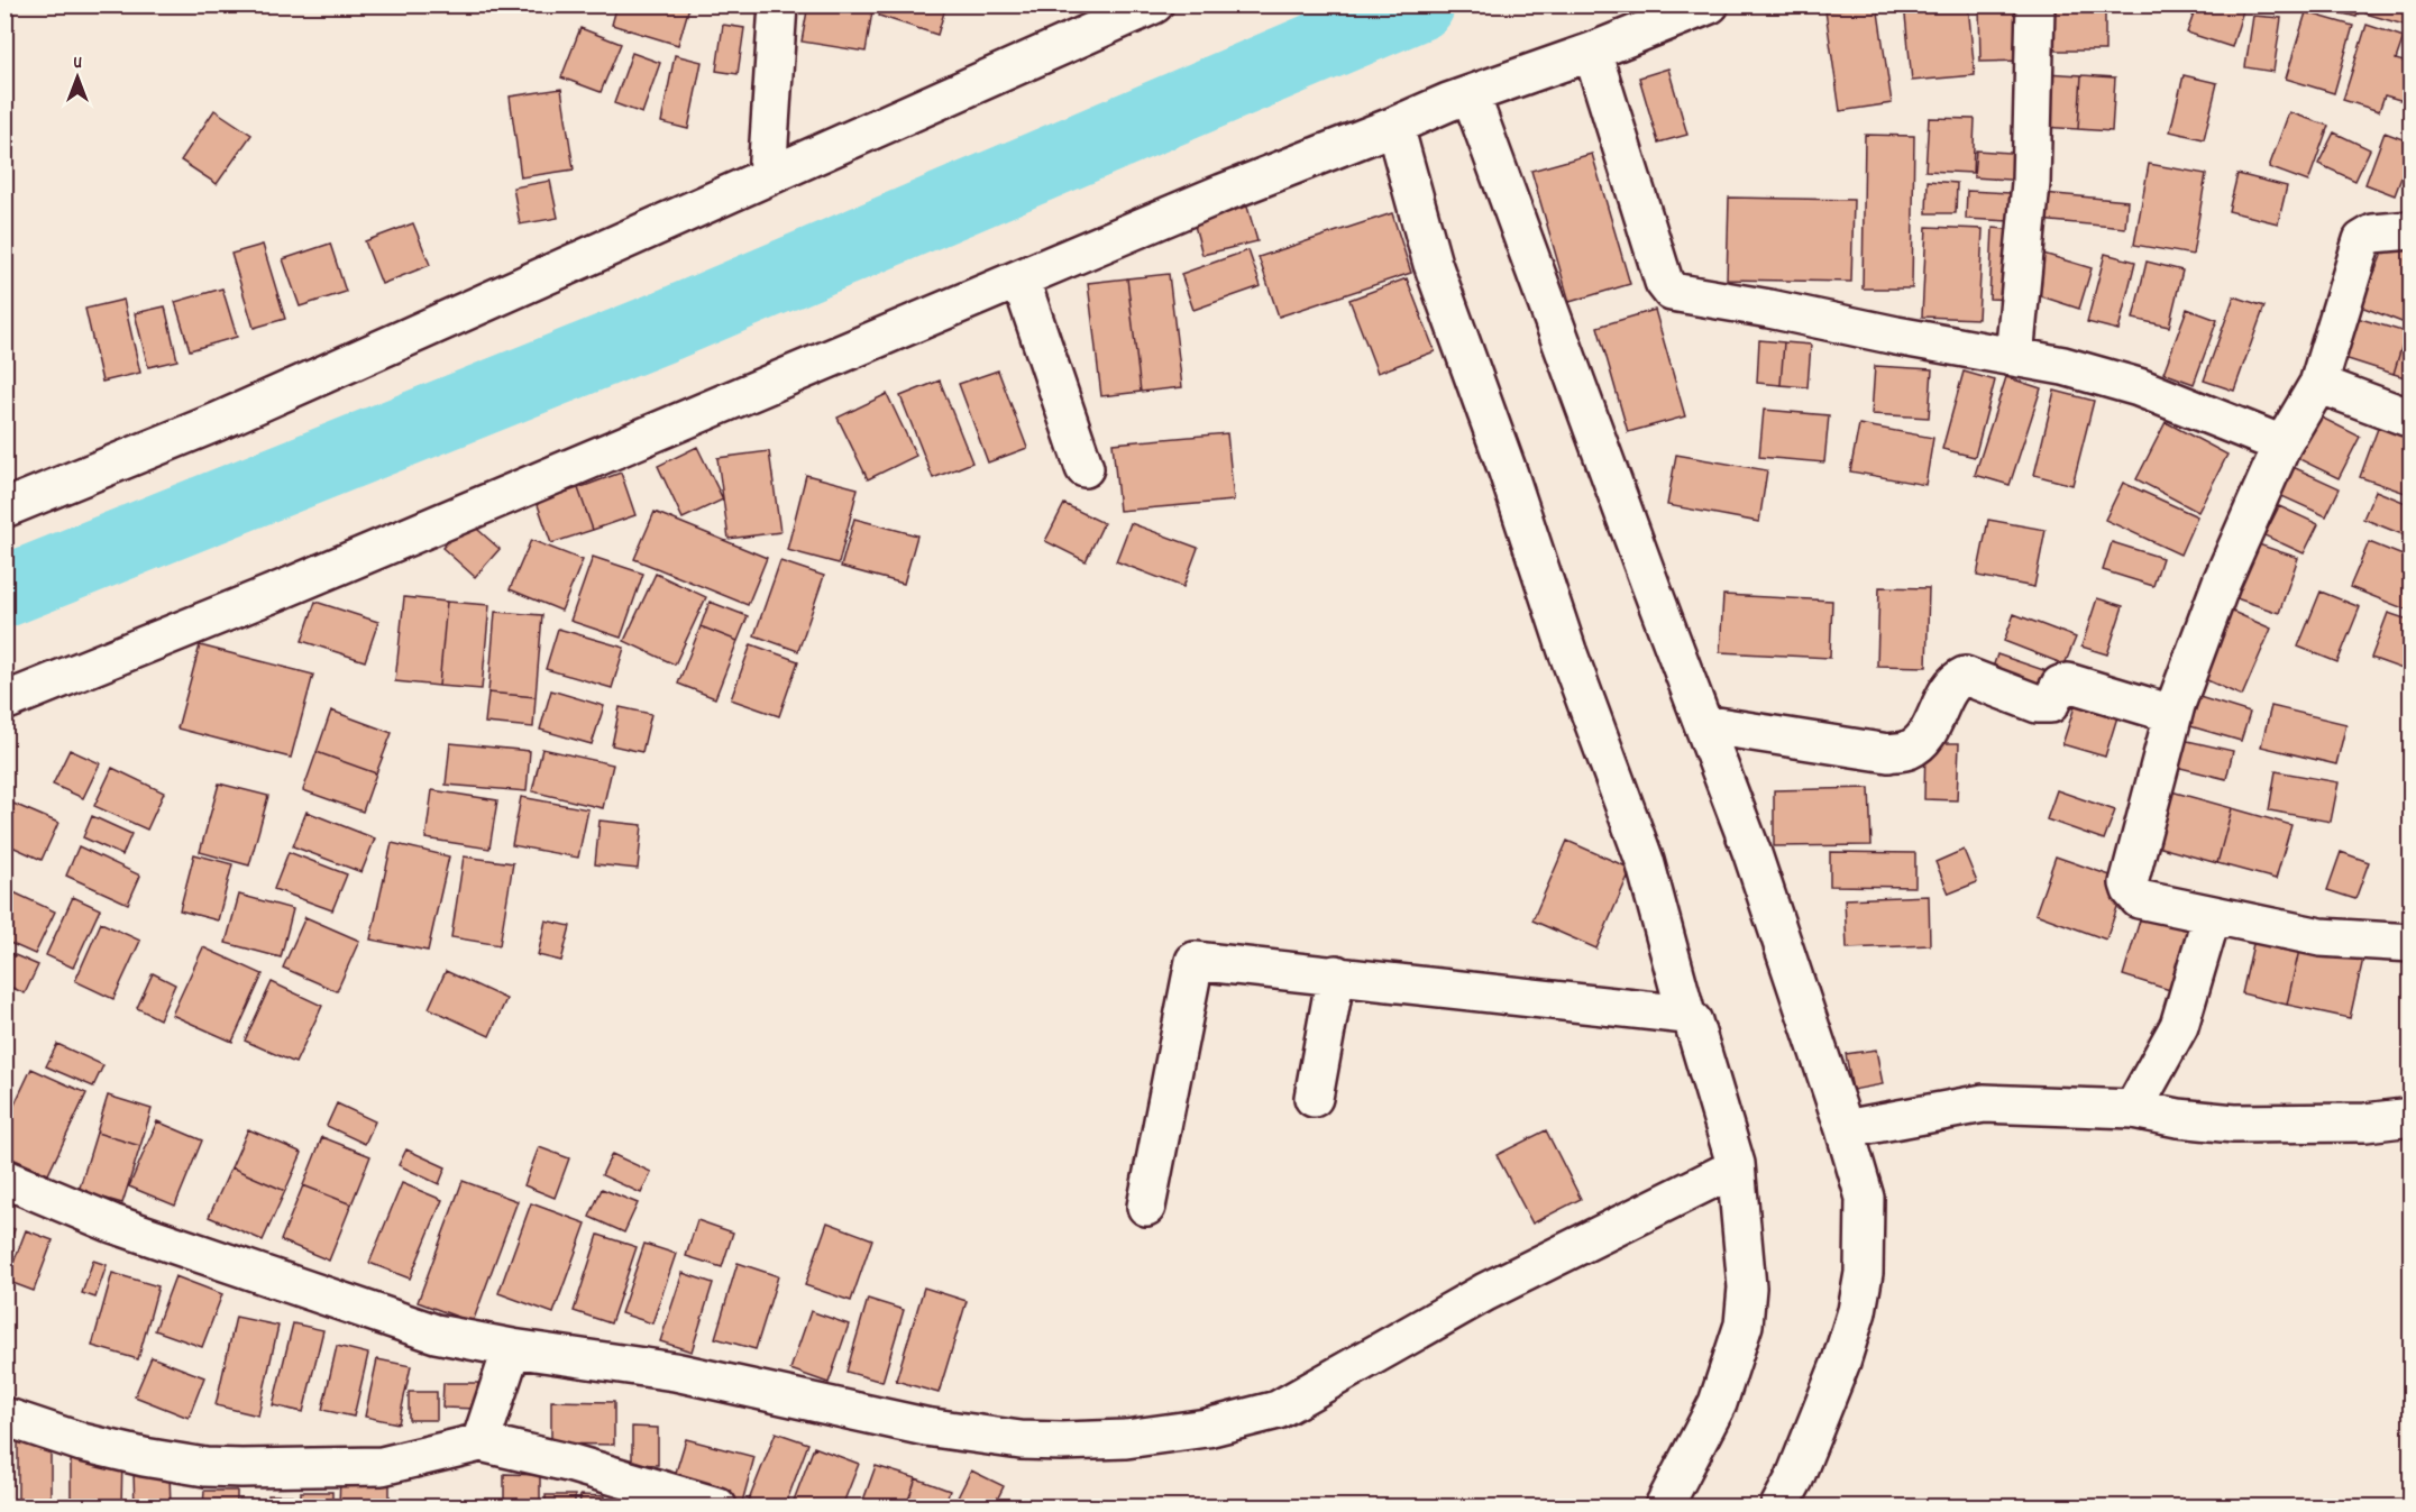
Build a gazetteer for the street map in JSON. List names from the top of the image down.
{
  "north": "top"
}
